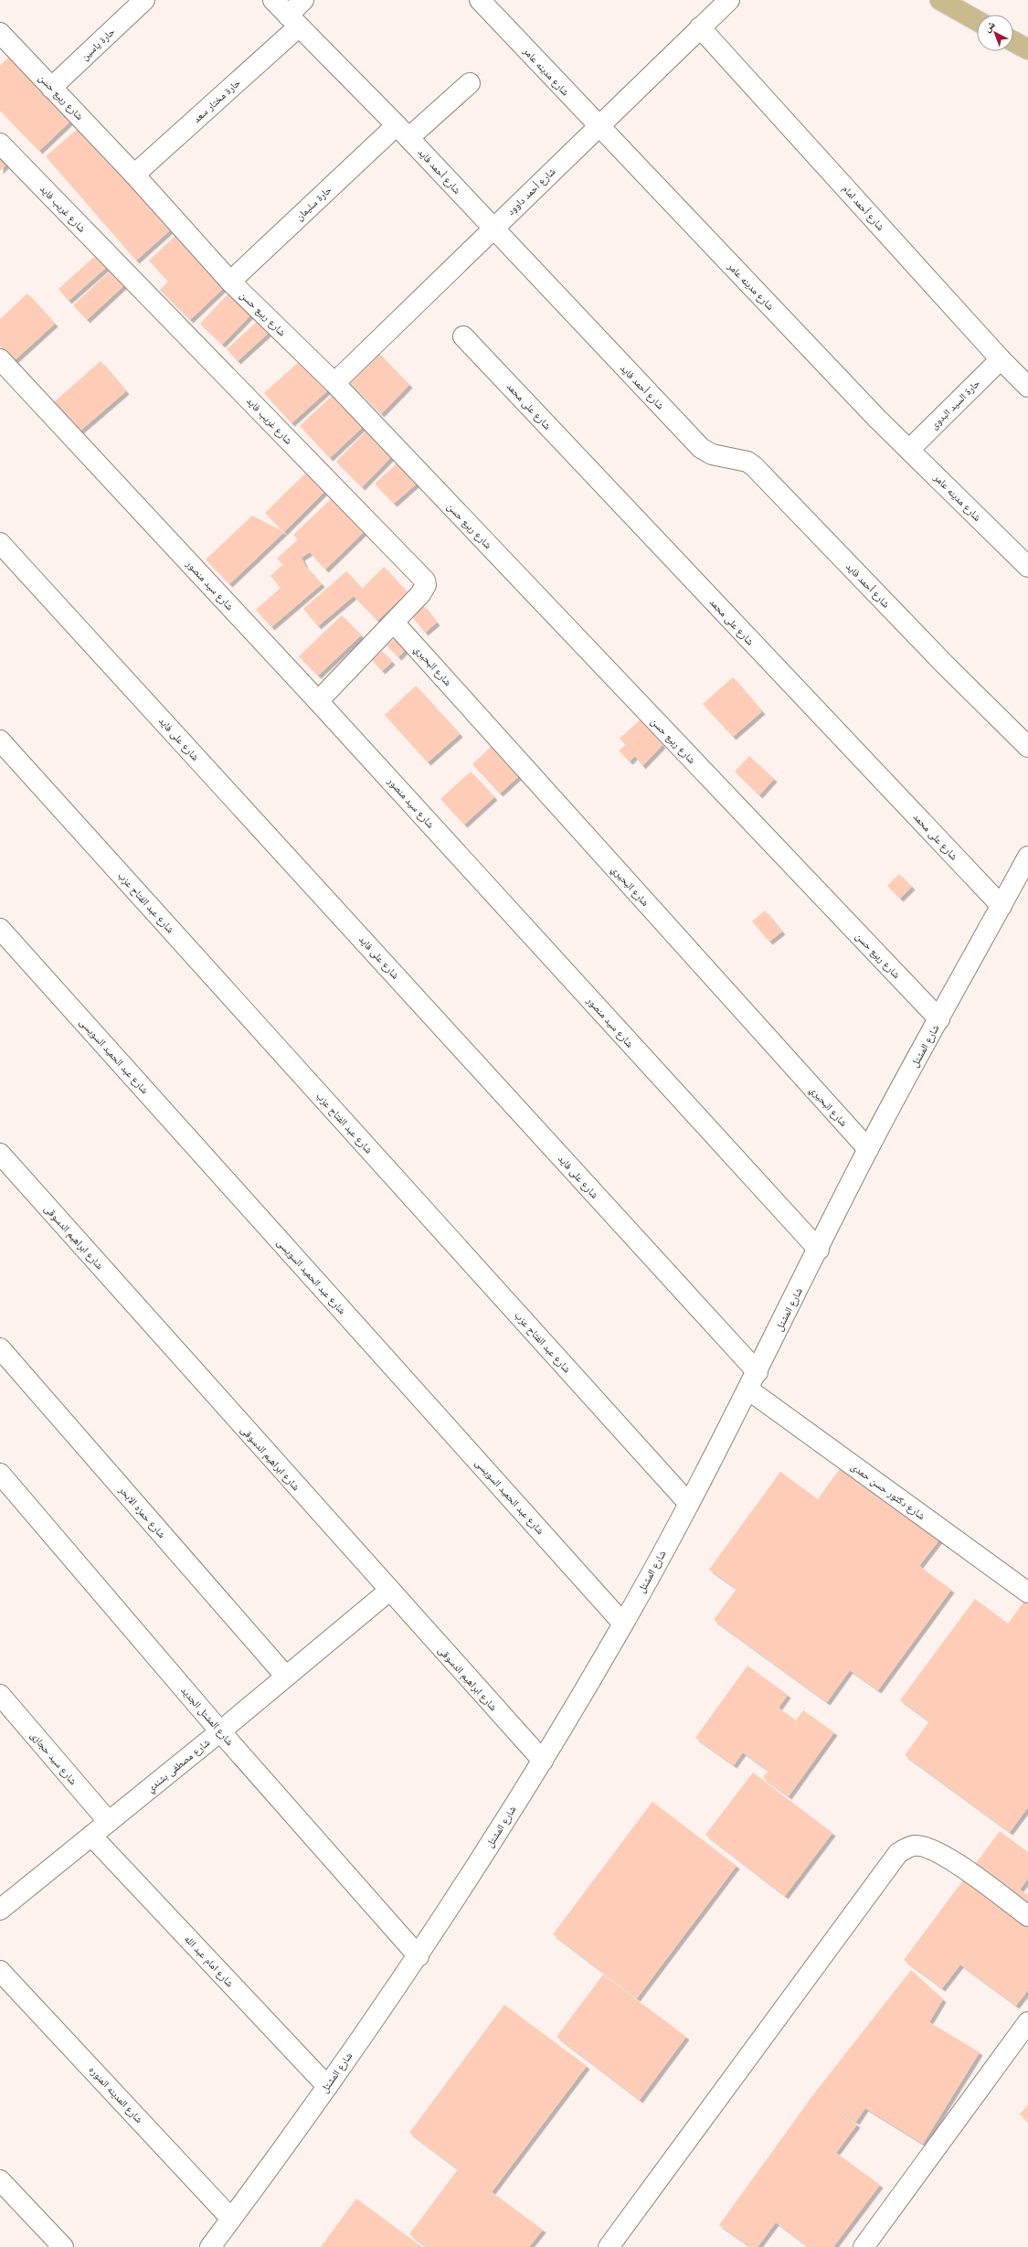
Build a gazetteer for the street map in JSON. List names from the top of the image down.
{
  "streets": {
    "street": [
      "حارة ياسين",
      "شارع مدينه عامر",
      "شارع ربيع حسن",
      "حارة مختار سعد",
      "شارع أحمد فايد",
      "شارع أحمد داوود",
      "حارة سليمان",
      "شارع أحمد امام",
      "شارع غريب فايد",
      "حارة السيد البدوى",
      "شارع على محمد",
      "شارع سيد منصور",
      "شارع البحيري",
      "شارع على فايد",
      "شارع عبد الفتاح عزب",
      "شارع المشتل",
      "شارع عبد الحميد السويسى",
      "شارع ابراهيم الدسوقى",
      "شارع دكتور حسن حمدى",
      "شارع حمزه الابحر",
      "شارع المشتل الجديد",
      "شارع سيد حجازى",
      "شارع مصطفى بشندي",
      "شارع امام عبد الله",
      "شارع المدينه المنوره"
    ]
  },
  "crossings": [
    ["حارة ياسين", "شارع ربيع حسن"],
    ["شارع مدينه عامر", "شارع أحمد داوود"],
    ["شارع مدينه عامر", "حارة السيد البدوى"],
    ["شارع ربيع حسن", "حارة مختار سعد"],
    ["شارع ربيع حسن", "شارع أحمد داوود"],
    ["شارع ربيع حسن", "حارة سليمان"],
    ["شارع ربيع حسن", "شارع المشتل"],
    ["حارة مختار سعد", "شارع أحمد فايد"],
    ["شارع أحمد فايد", "شارع أحمد داوود"],
    ["شارع أحمد فايد", "حارة سليمان"],
    ["شارع أحمد داوود", "شارع أحمد امام"],
    ["شارع أحمد امام", "حارة السيد البدوى"],
    ["شارع غريب فايد", "شارع سيد منصور"],
    ["شارع غريب فايد", "شارع البحيري"],
    ["شارع على محمد", "شارع المشتل"],
    ["شارع سيد منصور", "شارع المشتل"],
    ["شارع البحيري", "شارع المشتل"],
    ["شارع على فايد", "شارع المشتل"],
    ["شارع عبد الفتاح عزب", "شارع المشتل"],
    ["شارع المشتل", "شارع عبد الحميد السويسى"],
    ["شارع المشتل", "شارع ابراهيم الدسوقى"],
    ["شارع المشتل", "شارع دكتور حسن حمدى"],
    ["شارع المشتل", "شارع المشتل الجديد"],
    ["شارع المشتل", "شارع امام عبد الله"],
    ["شارع المشتل", "شارع المدينه المنوره"],
    ["شارع ابراهيم الدسوقى", "شارع مصطفى بشندي"],
    ["شارع حمزه الابحر", "شارع مصطفى بشندي"],
    ["شارع المشتل الجديد", "شارع مصطفى بشندي"],
    ["شارع سيد حجازى", "شارع مصطفى بشندي"],
    ["شارع مصطفى بشندي", "شارع امام عبد الله"]
  ],
  "north": "top left"
}
